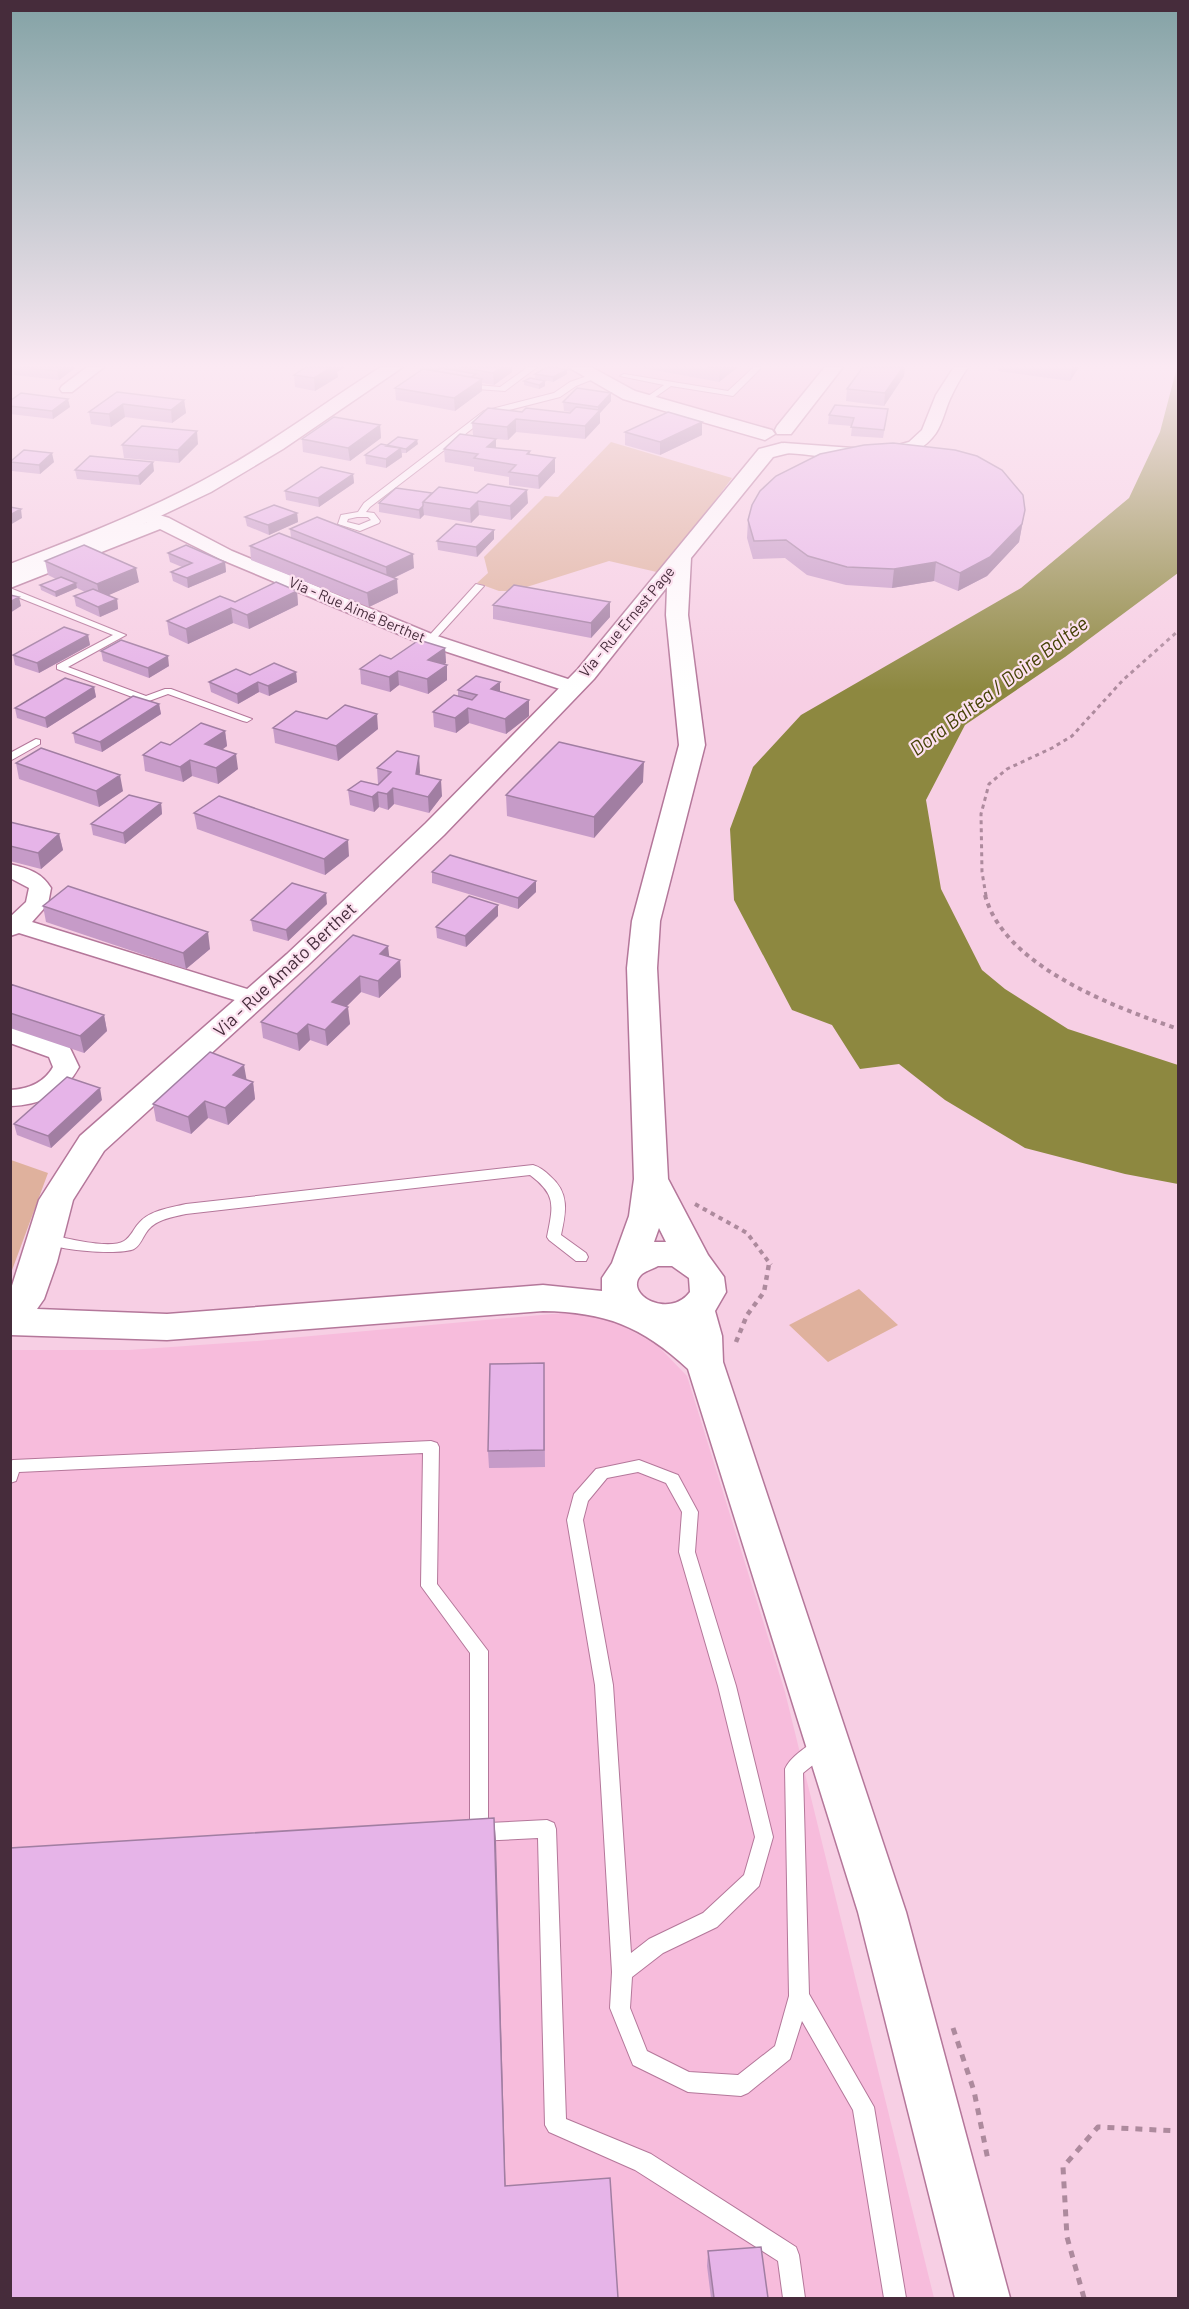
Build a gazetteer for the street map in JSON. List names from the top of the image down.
{
  "streets": {
    "street": ["Via - Rue Aimé Berthet", "Via - Rue Ernest Page", "Via - Rue Amato Berthet"]
  },
  "crossings": [
    ["Via - Rue Aimé Berthet", "Via - Rue Ernest Page"],
    ["Via - Rue Aimé Berthet", "Via - Rue Amato Berthet"],
    ["Via - Rue Ernest Page", "Via - Rue Amato Berthet"]
  ],
  "water": ["Dora Baltea / Doire Baltée"]
}
